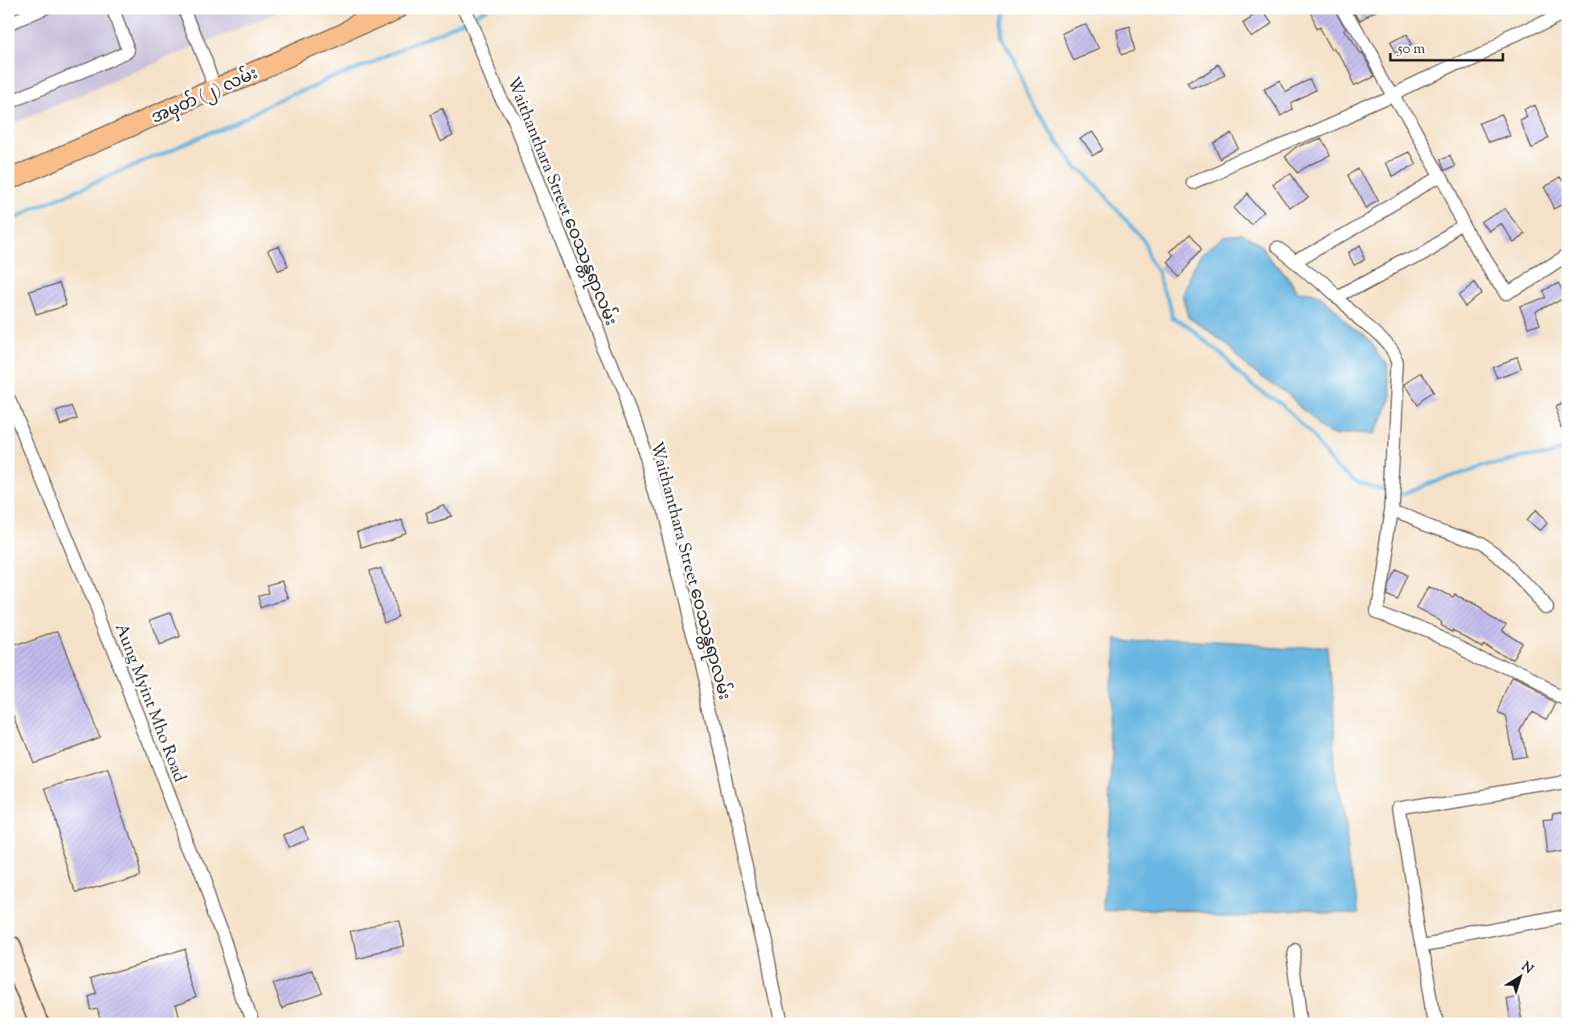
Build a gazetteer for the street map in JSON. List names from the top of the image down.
{
  "streets": {
    "main road": ["အမှတ် (၂) လမ်း"],
    "street": ["Waithanthara Street ဝေဿန္တရာလမ်း", "Aung Myint Mho Road"]
  },
  "scale_bar": "50 m",
  "north": "top right"
}
